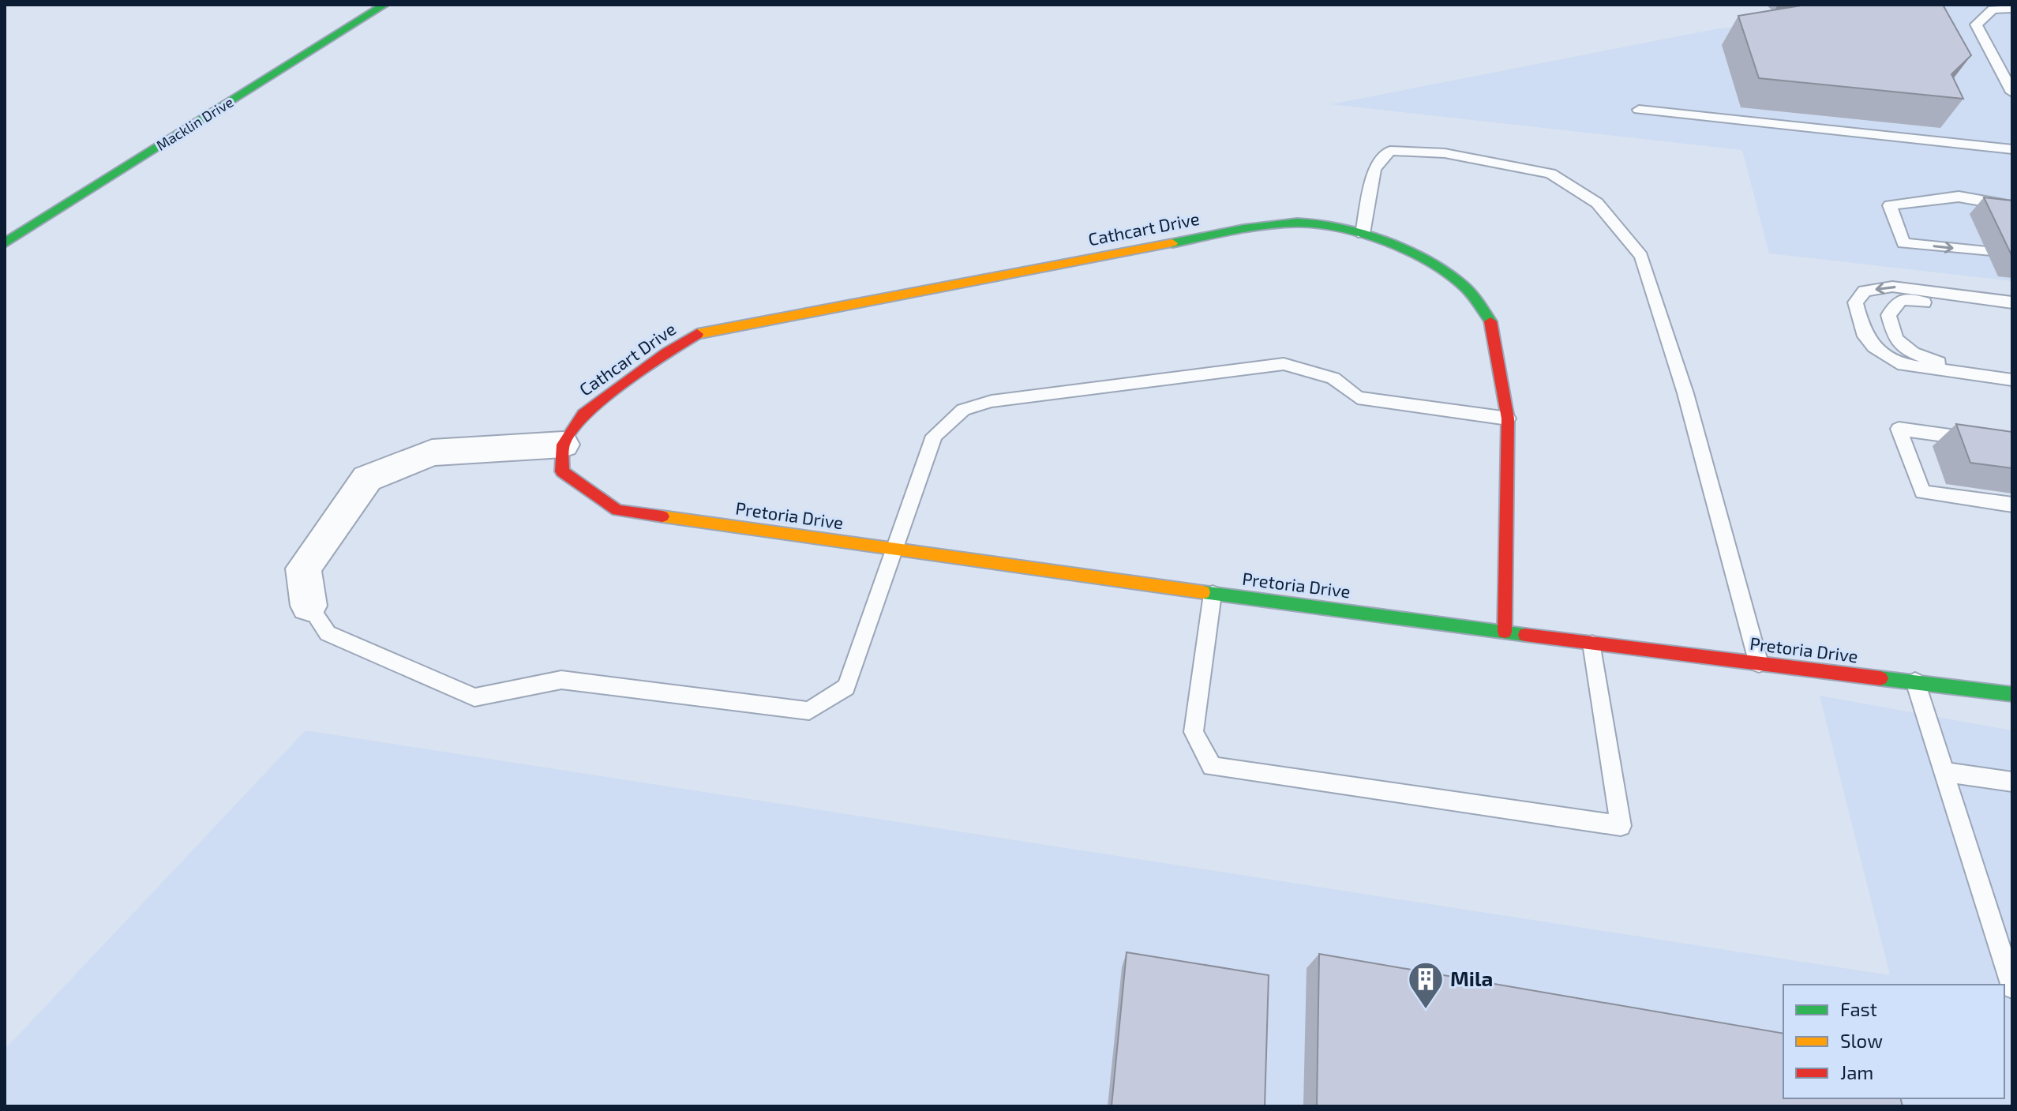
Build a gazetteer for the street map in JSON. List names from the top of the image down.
{
  "streets": {
    "street": ["Macklin Drive", "Cathcart Drive", "Pretoria Drive"]
  },
  "crossings": [
    ["Cathcart Drive", "Pretoria Drive"]
  ],
  "places": {
    "building": ["Mila"]
  },
  "legend": ["Fast", "Slow", "Jam"]
}
